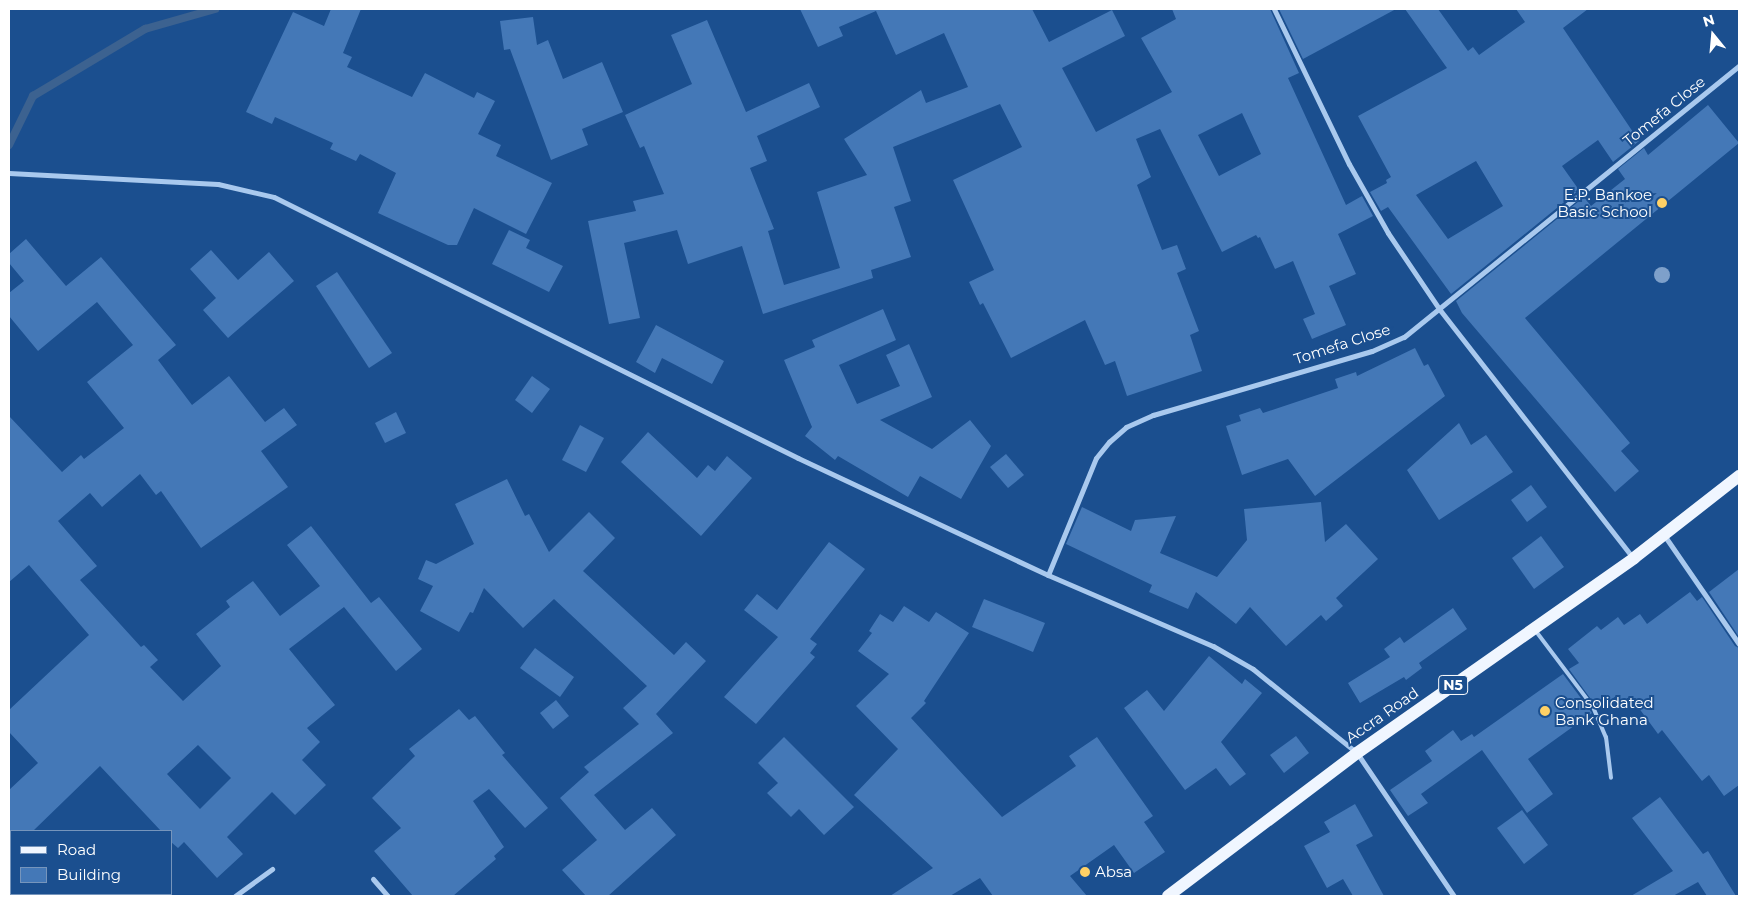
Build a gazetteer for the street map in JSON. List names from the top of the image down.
{
  "streets": {
    "main road": ["N5", "Accra Road"],
    "street": ["Tomefa Close"]
  },
  "places": ["E.P. Bankoe Basic School", "Consolidated Bank Ghana", "Absa"],
  "legend": ["Road", "Building"],
  "north": "top"
}
